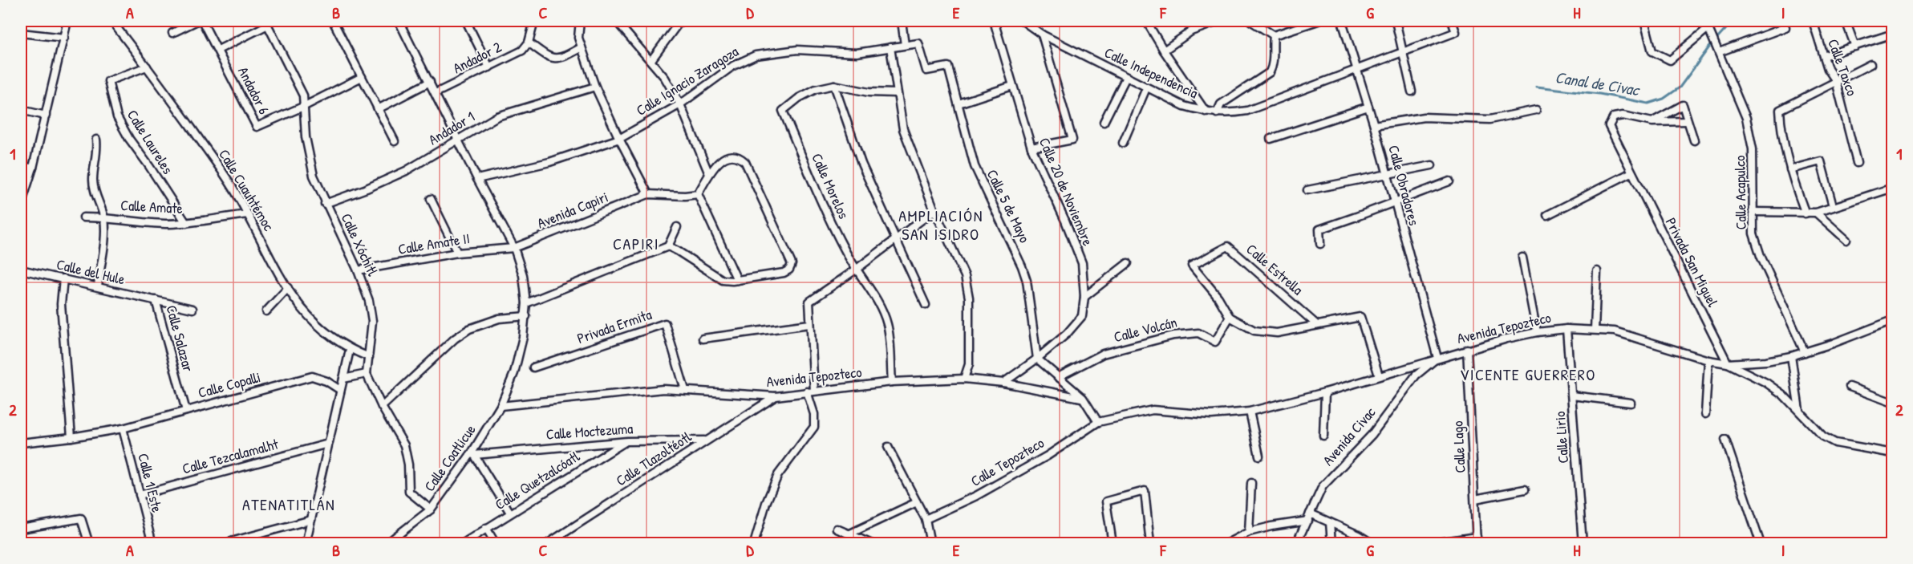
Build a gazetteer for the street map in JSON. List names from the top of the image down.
{
  "streets": {
    "street": [
      "Andador 2",
      "Calle Taxco",
      "Calle Independencia",
      "Calle Ignacio Zaragoza",
      "Andador 6",
      "Andador 1",
      "Calle Laureles",
      "Calle Obradores",
      "Calle Morelos",
      "Calle Cuauhtémoc",
      "Calle 20 de Noviembre",
      "Calle Acapulco",
      "Calle 5 de Mayo",
      "Calle Amate",
      "Avenida Capiri",
      "Calle Amate II",
      "Calle Xóchitl",
      "Privada San Miguel",
      "Calle Estrella",
      "Calle del Hule",
      "Privada Ermita",
      "Avenida Tepozteco",
      "Calle Volcán",
      "Calle Salazar",
      "Calle Copalli",
      "Calle Moctezuma",
      "Avenida Civac",
      "Calle Lirio",
      "Calle Lago",
      "Calle Tezcalamalht",
      "Calle Coatlicue",
      "Calle Tlazoltéotl",
      "Calle Tepozteco",
      "Calle Quetzalcóatl",
      "Calle 1 Este"
    ]
  },
  "crossings": [
    ["Calle Independencia", "Calle Obradores"],
    ["Calle Ignacio Zaragoza", "Calle 5 de Mayo"],
    ["Andador 6", "Calle Xóchitl"],
    ["Andador 1", "Calle Xóchitl"],
    ["Calle Laureles", "Calle Cuauhtémoc"],
    ["Calle Laureles", "Calle Amate"],
    ["Calle Obradores", "Avenida Tepozteco"],
    ["Calle Obradores", "Avenida Civac"],
    ["Calle Morelos", "Avenida Tepozteco"],
    ["Calle Cuauhtémoc", "Calle Amate"],
    ["Calle Cuauhtémoc", "Calle Xóchitl"],
    ["Calle 20 de Noviembre", "Calle 5 de Mayo"],
    ["Avenida Capiri", "Calle Amate II"],
    ["Calle Amate II", "Calle Xóchitl"],
    ["Privada San Miguel", "Avenida Tepozteco"],
    ["Calle Estrella", "Calle Volcán"],
    ["Calle del Hule", "Calle Salazar"],
    ["Privada Ermita", "Avenida Tepozteco"],
    ["Avenida Tepozteco", "Avenida Civac"],
    ["Avenida Tepozteco", "Calle Lirio"],
    ["Avenida Tepozteco", "Calle Lago"],
    ["Avenida Tepozteco", "Calle Coatlicue"],
    ["Avenida Tepozteco", "Calle Tlazoltéotl"],
    ["Avenida Tepozteco", "Calle Tepozteco"],
    ["Calle Salazar", "Calle Copalli"],
    ["Calle Copalli", "Calle 1 Este"],
    ["Calle Moctezuma", "Calle Coatlicue"],
    ["Calle Moctezuma", "Calle Tlazoltéotl"],
    ["Calle Moctezuma", "Calle Quetzalcóatl"],
    ["Calle Tezcalamalht", "Calle 1 Este"]
  ],
  "districts": [
    "AMPLIACIÓN SAN ISIDRO",
    "CAPIRI",
    "VICENTE GUERRERO",
    "ATENATITLÁN"
  ],
  "water": ["Canal de Civac"],
  "grid": {
    "columns": [
      "A",
      "B",
      "C",
      "D",
      "E",
      "F",
      "G",
      "H",
      "I"
    ],
    "rows": ["1", "2"]
  }
}
